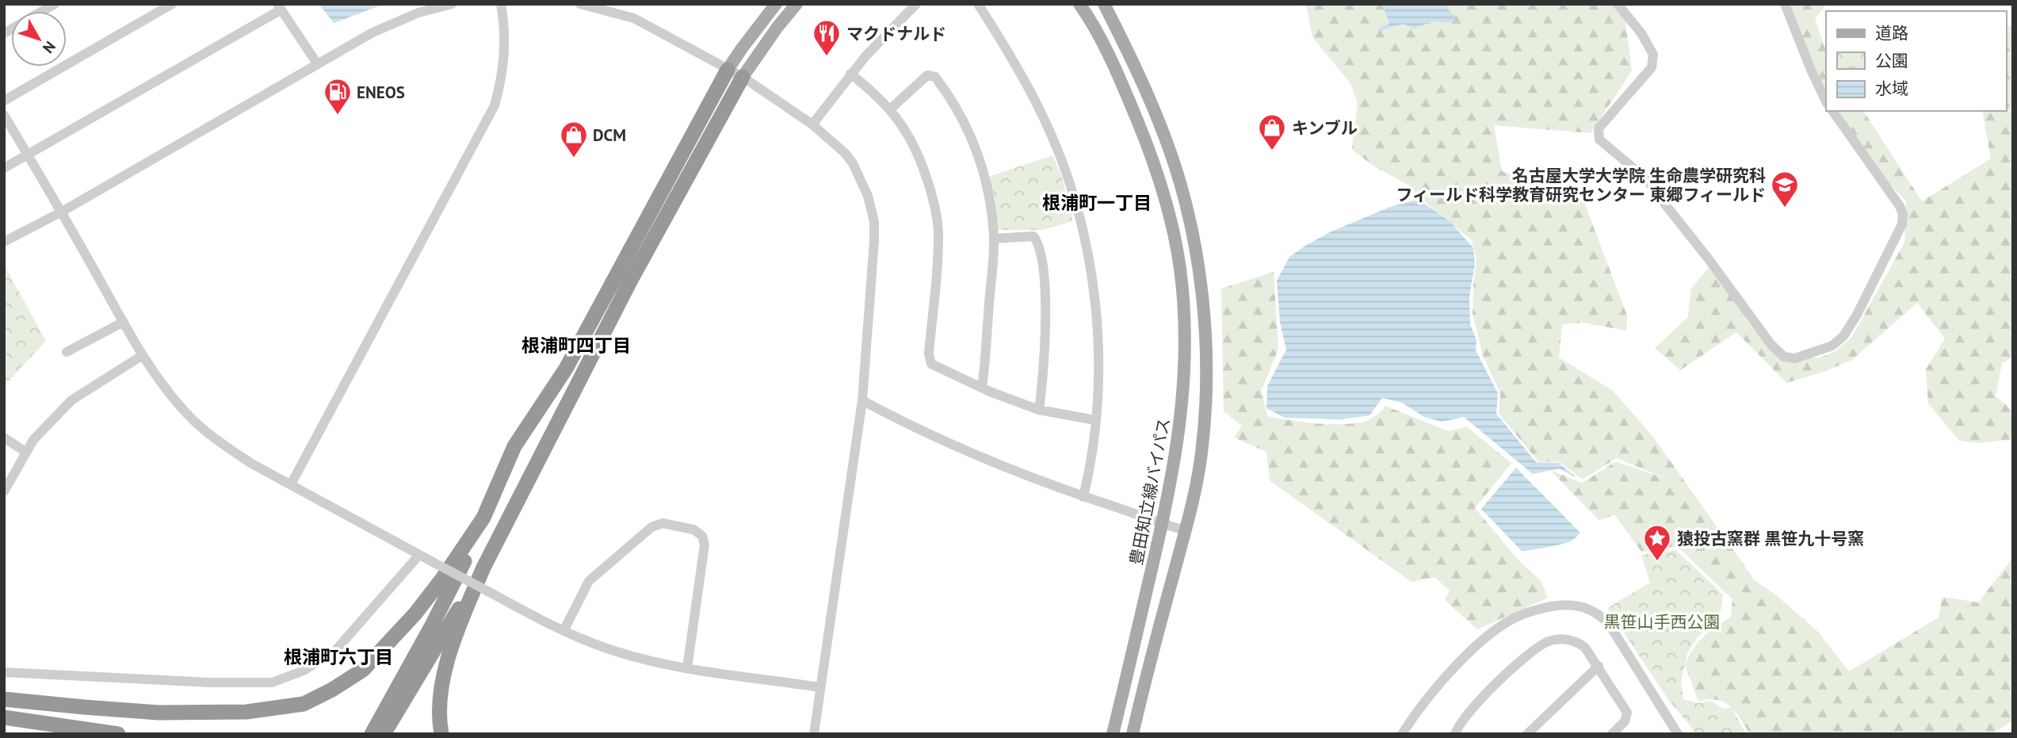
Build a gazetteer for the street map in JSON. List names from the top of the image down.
{
  "streets": {
    "main road": ["豊田知立線バイパス"]
  },
  "districts": ["根浦町一丁目", "根浦町四丁目", "根浦町六丁目"],
  "parks": ["黒笹山手西公園"],
  "places": {
    "restaurant": ["マクドナルド"],
    "fuel station": ["ENEOS"],
    "shop": ["キンブル", "DCM"],
    "school or university": ["名古屋大学大学院 生命農学研究科 フィールド科学教育研究センター 東郷フィールド"],
    "place": ["猿投古窯群 黒笹九十号窯"]
  },
  "legend": ["道路", "公園", "水域"],
  "north": "bottom right"
}
